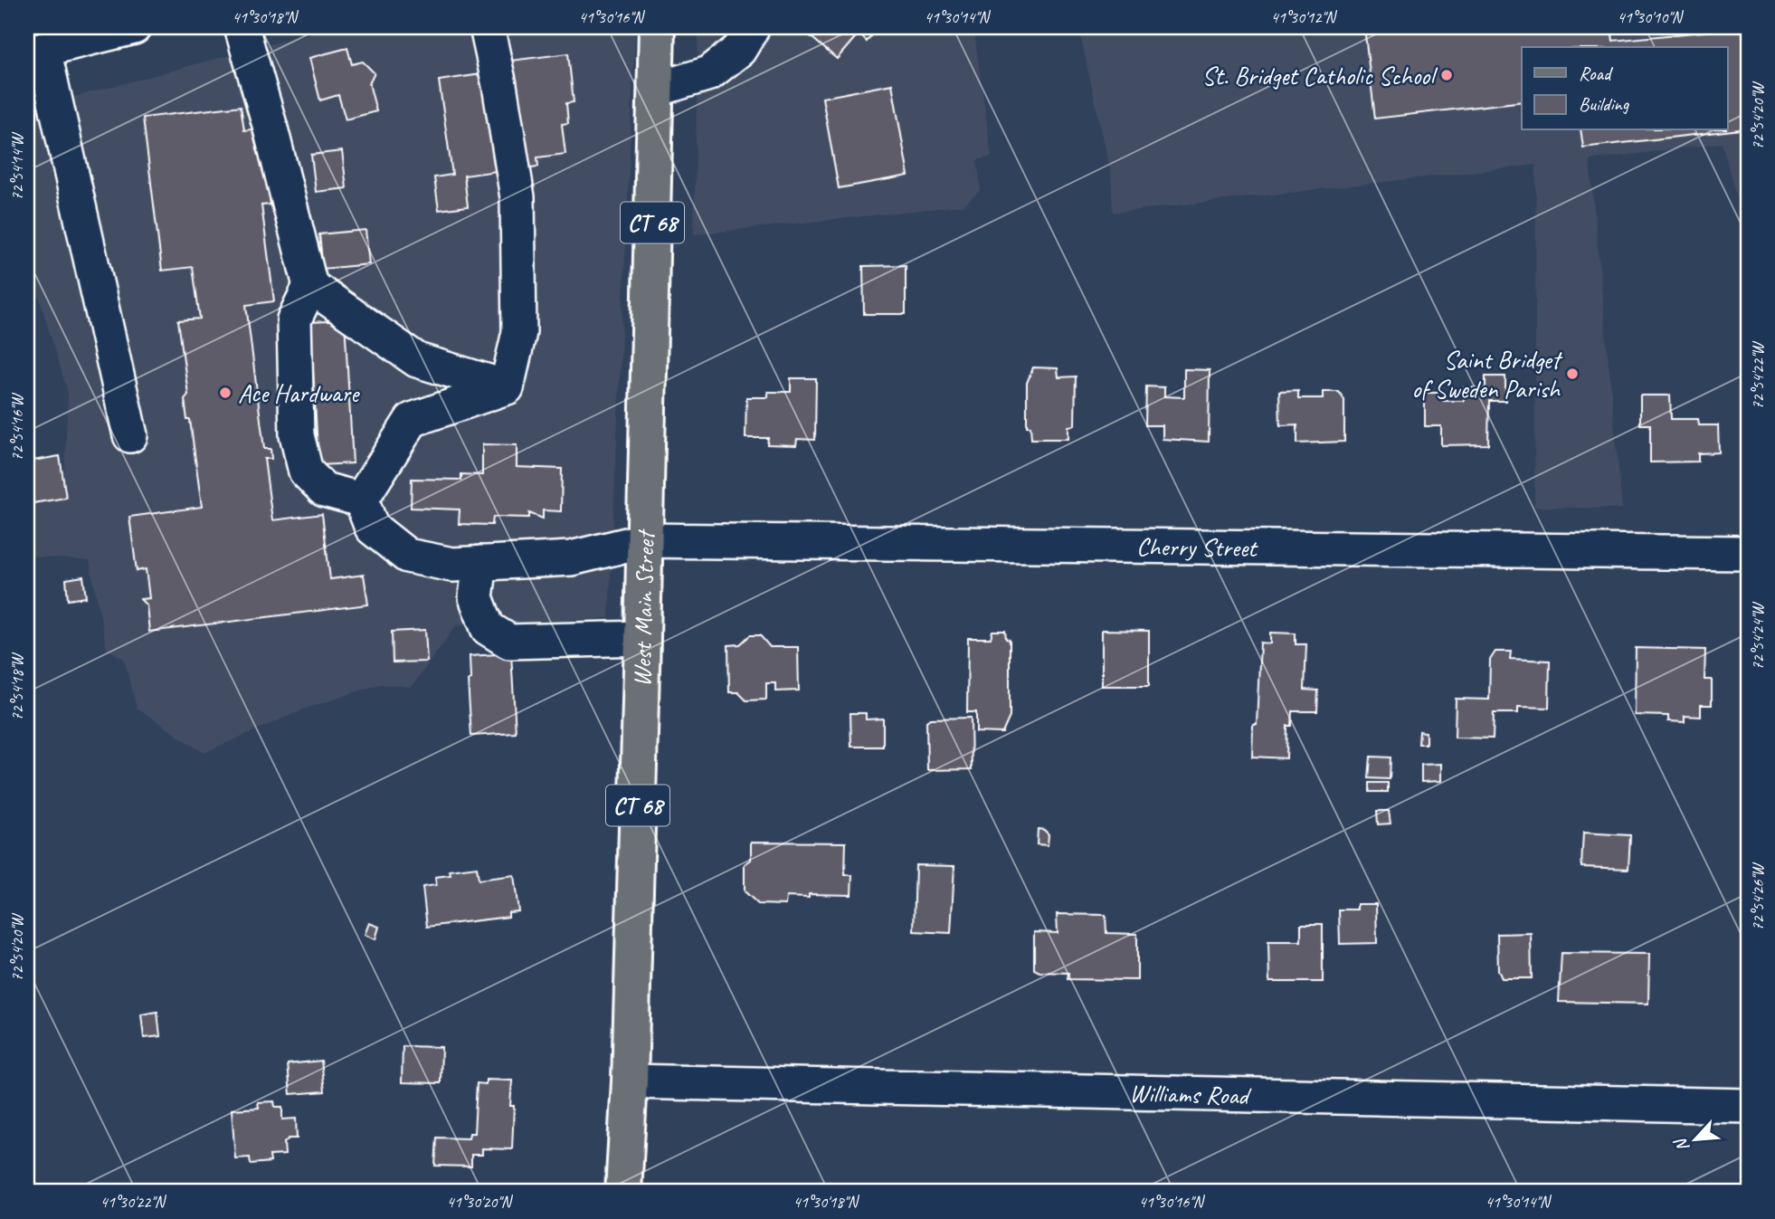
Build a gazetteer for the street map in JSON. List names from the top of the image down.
{
  "streets": {
    "main road": ["CT 68", "West Main Street"],
    "street": ["Cherry Street", "Williams Road"]
  },
  "crossings": [
    ["Cherry Street", "West Main Street"],
    ["West Main Street", "Williams Road"]
  ],
  "places": ["St. Bridget Catholic School", "Saint Bridget of Sweden Parish", "Ace Hardware"],
  "legend": ["Road", "Building"],
  "north": "bottom left",
  "coordinates": [
    "41°30'18\"N",
    "41°30'16\"N",
    "41°30'14\"N",
    "41°30'12\"N",
    "41°30'10\"N",
    "72°54'20\"W",
    "72°54'14\"W",
    "72°54'22\"W",
    "72°54'16\"W",
    "72°54'24\"W",
    "72°54'18\"W",
    "72°54'26\"W",
    "41°30'22\"N",
    "41°30'20\"N"
  ]
}
